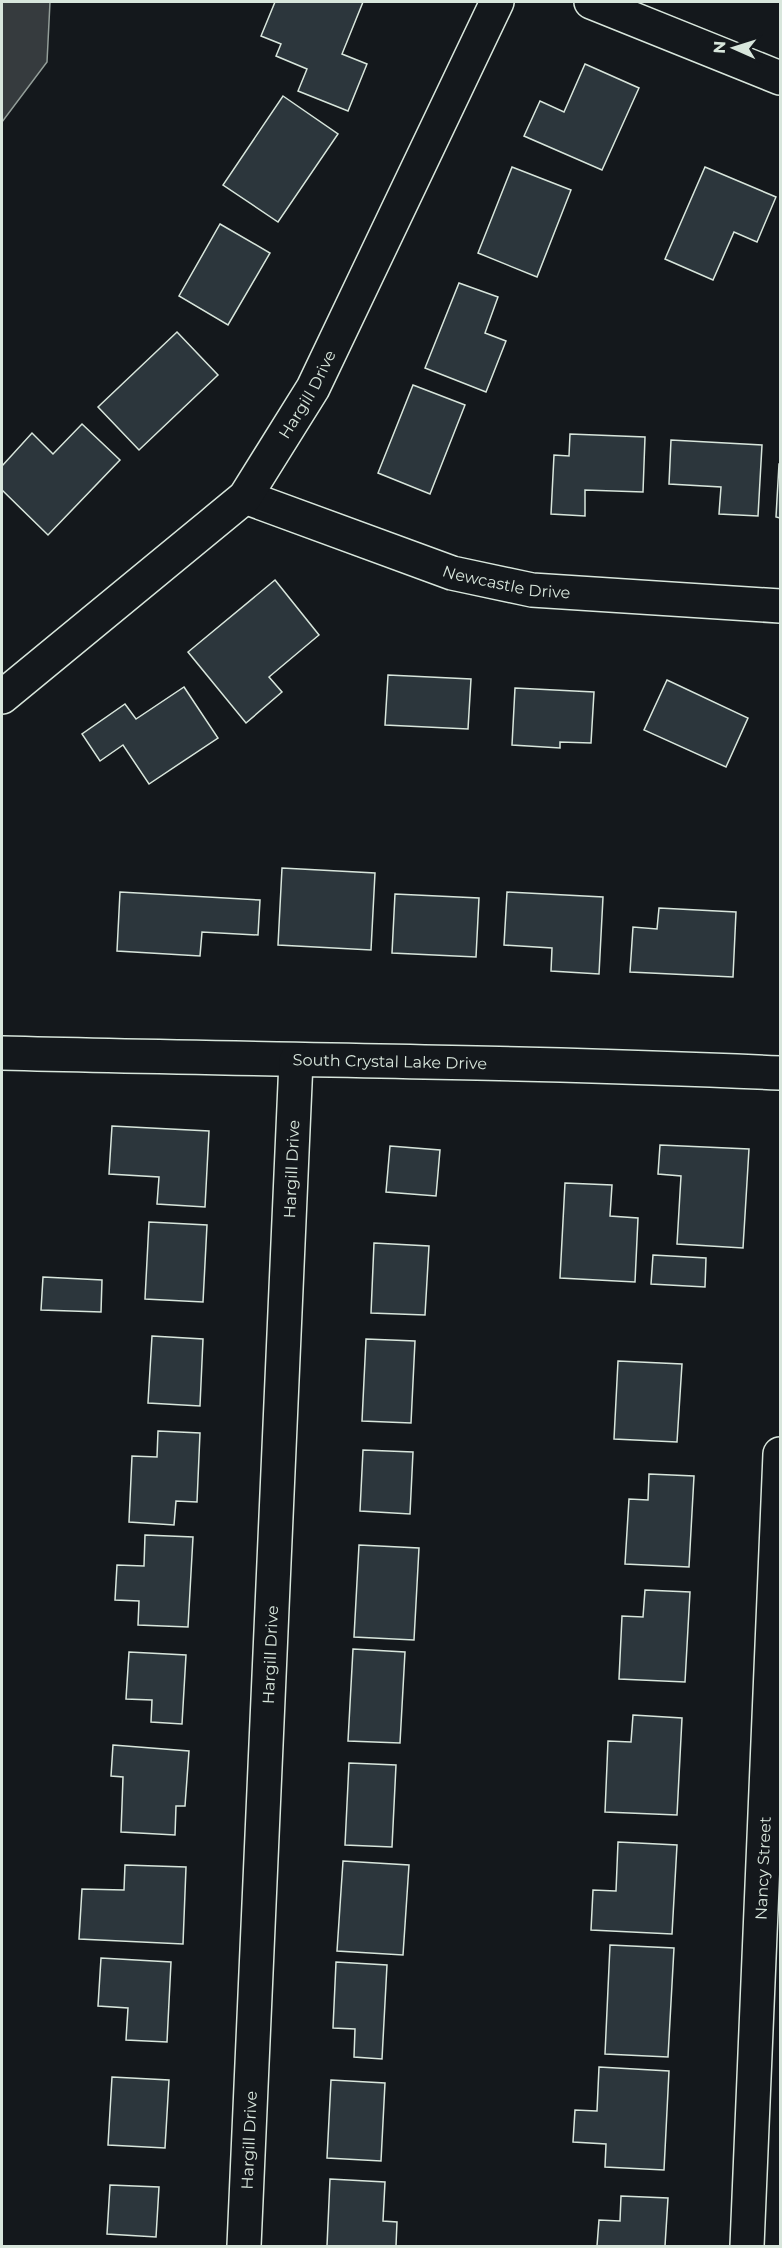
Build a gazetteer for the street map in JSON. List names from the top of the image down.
{
  "streets": {
    "street": [
      "Hargill Drive",
      "Newcastle Drive",
      "South Crystal Lake Drive",
      "Nancy Street"
    ]
  },
  "crossings": [
    ["Hargill Drive", "Newcastle Drive"],
    ["Hargill Drive", "South Crystal Lake Drive"]
  ],
  "north": "left"
}
